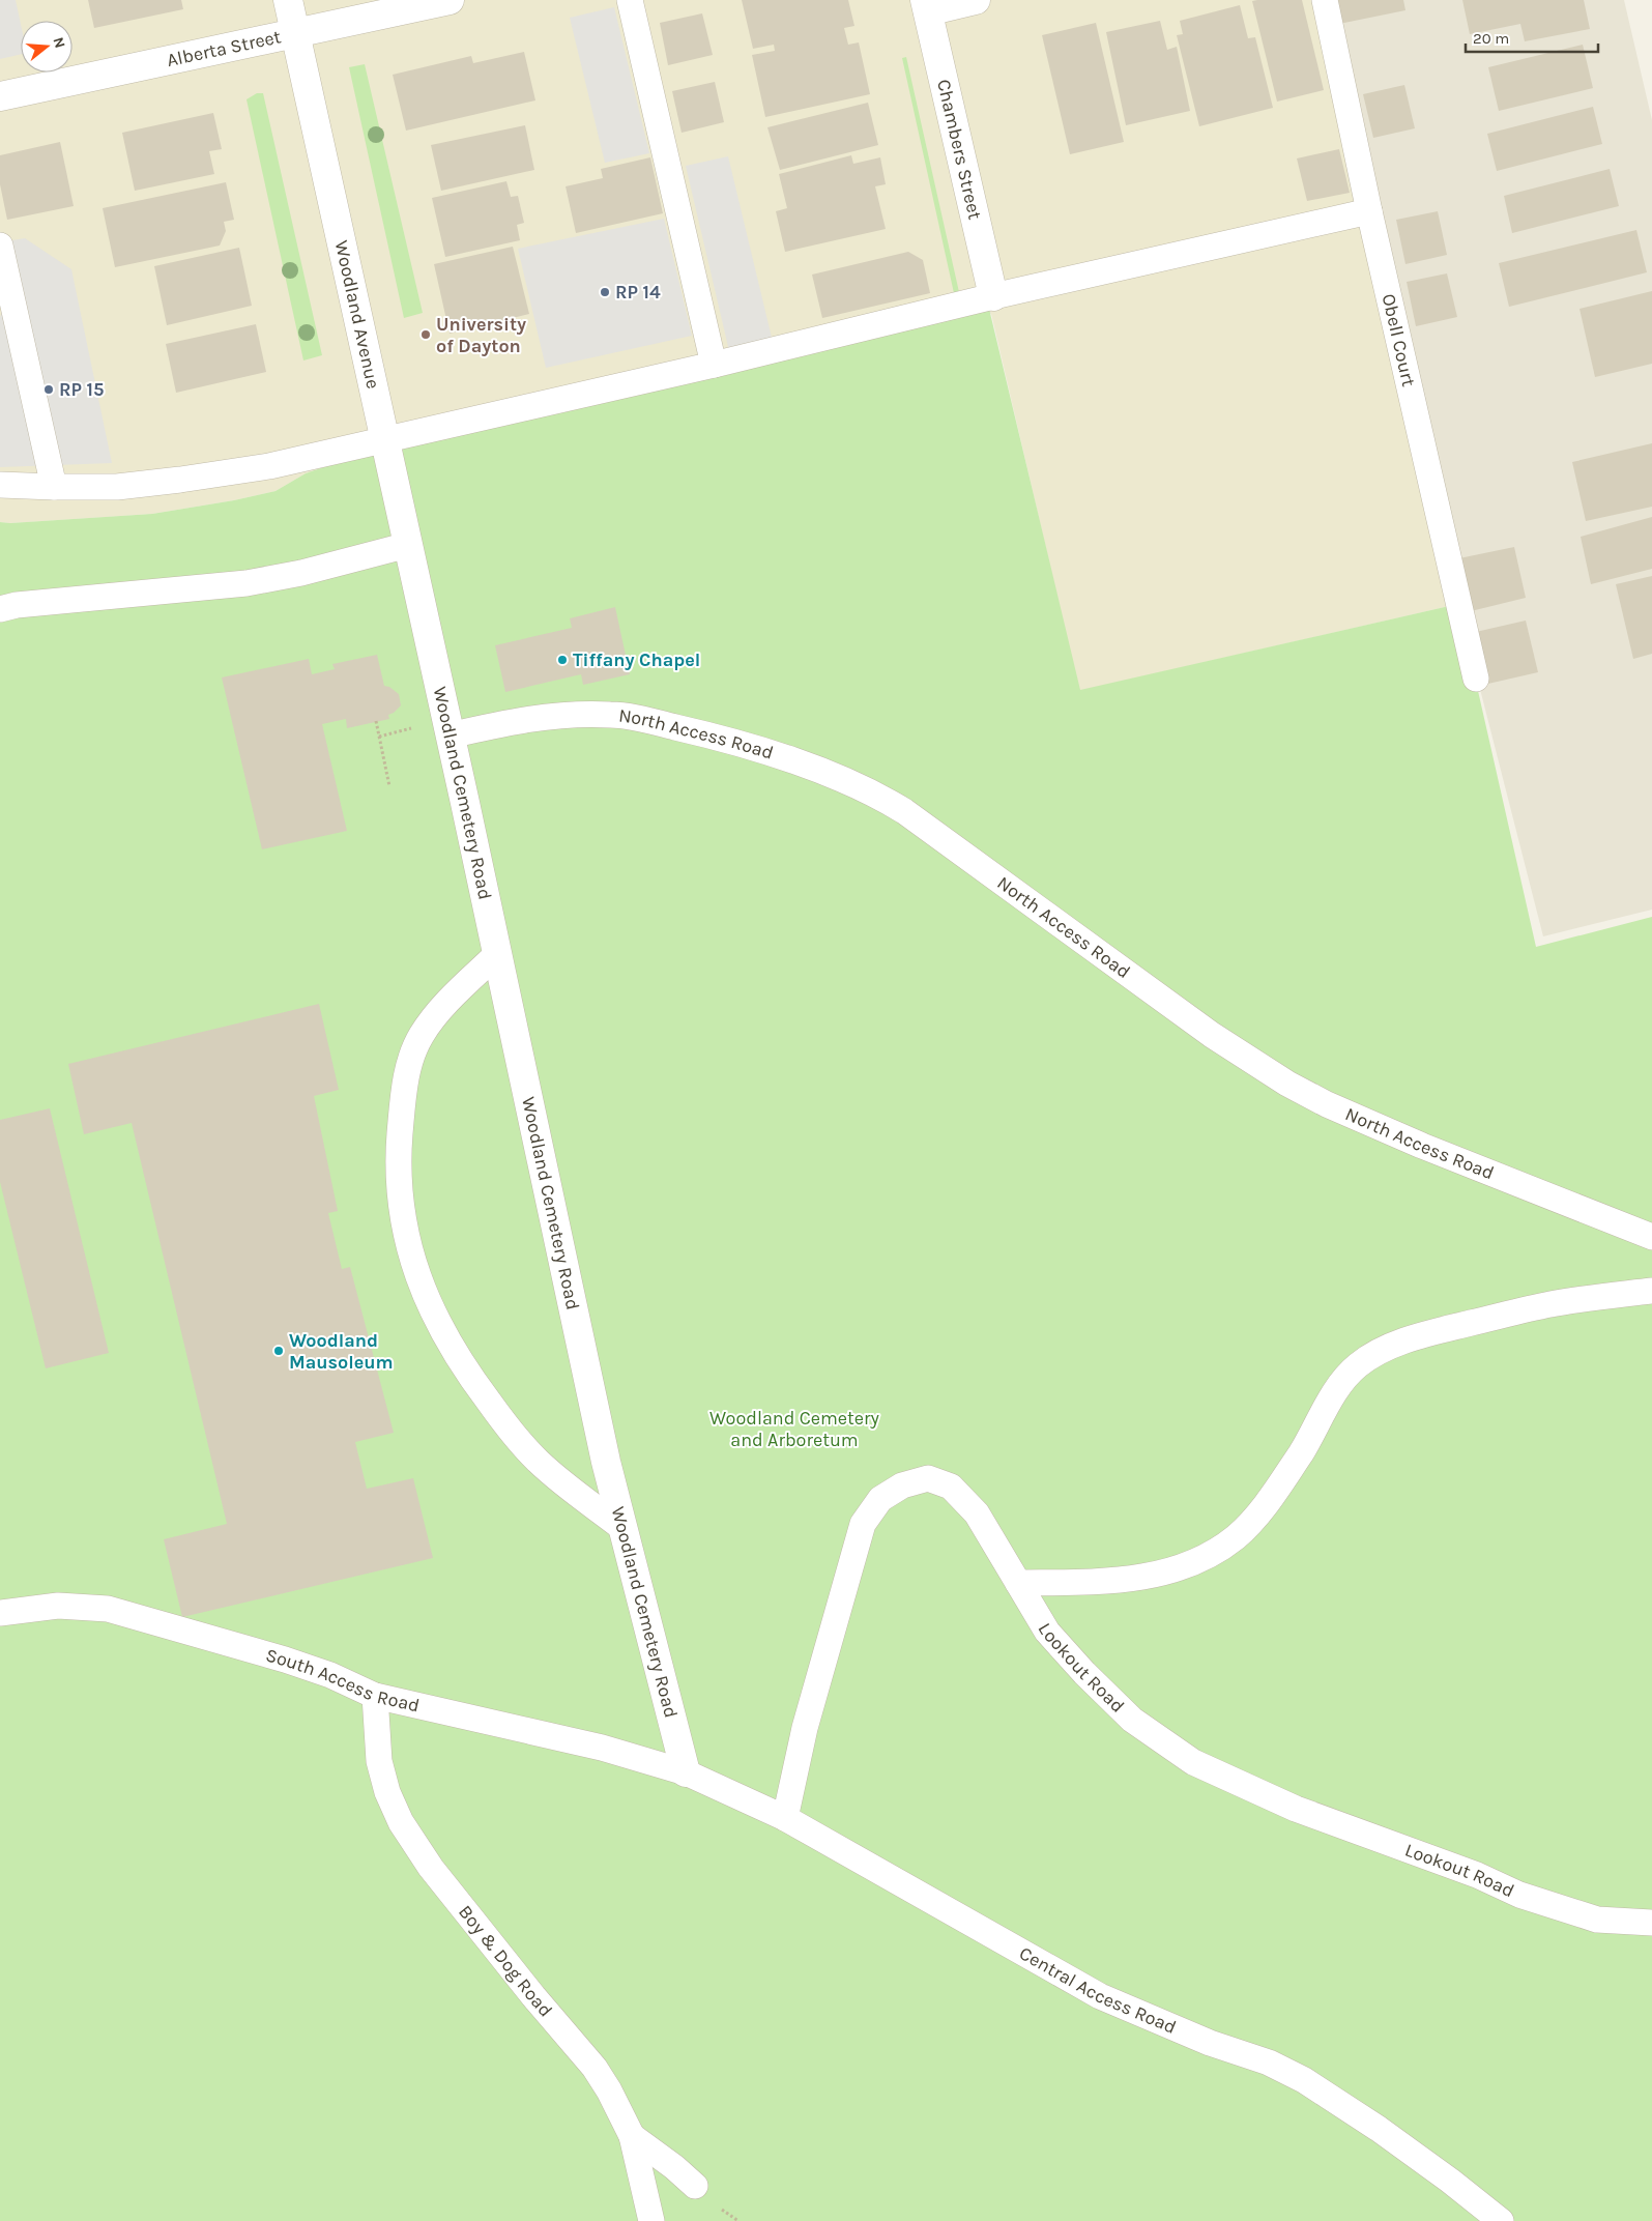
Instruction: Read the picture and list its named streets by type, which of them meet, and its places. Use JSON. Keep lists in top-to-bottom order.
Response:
{
  "streets": {
    "street": [
      "Alberta Street",
      "Chambers Street",
      "Woodland Avenue",
      "Woodland Cemetery Road"
    ],
    "lane": [
      "Obell Court",
      "North Access Road",
      "Lookout Road",
      "South Access Road",
      "Boy & Dog Road",
      "Central Access Road"
    ]
  },
  "crossings": [
    ["Alberta Street", "Woodland Avenue"],
    ["Woodland Avenue", "Woodland Cemetery Road"],
    ["North Access Road", "Woodland Cemetery Road"],
    ["Woodland Cemetery Road", "South Access Road"],
    ["Woodland Cemetery Road", "Central Access Road"],
    ["Lookout Road", "Central Access Road"],
    ["South Access Road", "Boy & Dog Road"],
    ["South Access Road", "Central Access Road"]
  ],
  "parks": ["Woodland Cemetery and Arboretum"],
  "places": [
    "RP 14",
    "University of Dayton",
    "RP 15",
    "Tiffany Chapel",
    "Woodland Mausoleum"
  ],
  "scale_bar": "20 m",
  "north": "right"
}
